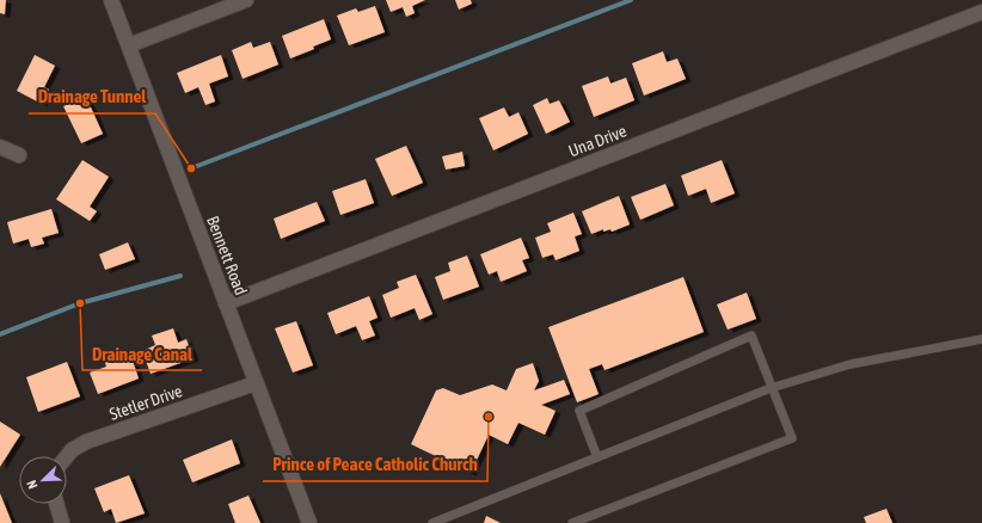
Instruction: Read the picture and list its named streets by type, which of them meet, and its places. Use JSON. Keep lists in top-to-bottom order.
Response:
{
  "streets": {
    "street": ["Una Drive", "Bennett Road", "Stetler Drive"]
  },
  "crossings": [
    ["Una Drive", "Bennett Road"],
    ["Bennett Road", "Stetler Drive"]
  ],
  "places": ["Drainage Tunnel", "Drainage Canal", "Prince of Peace Catholic Church"],
  "north": "bottom left"
}
